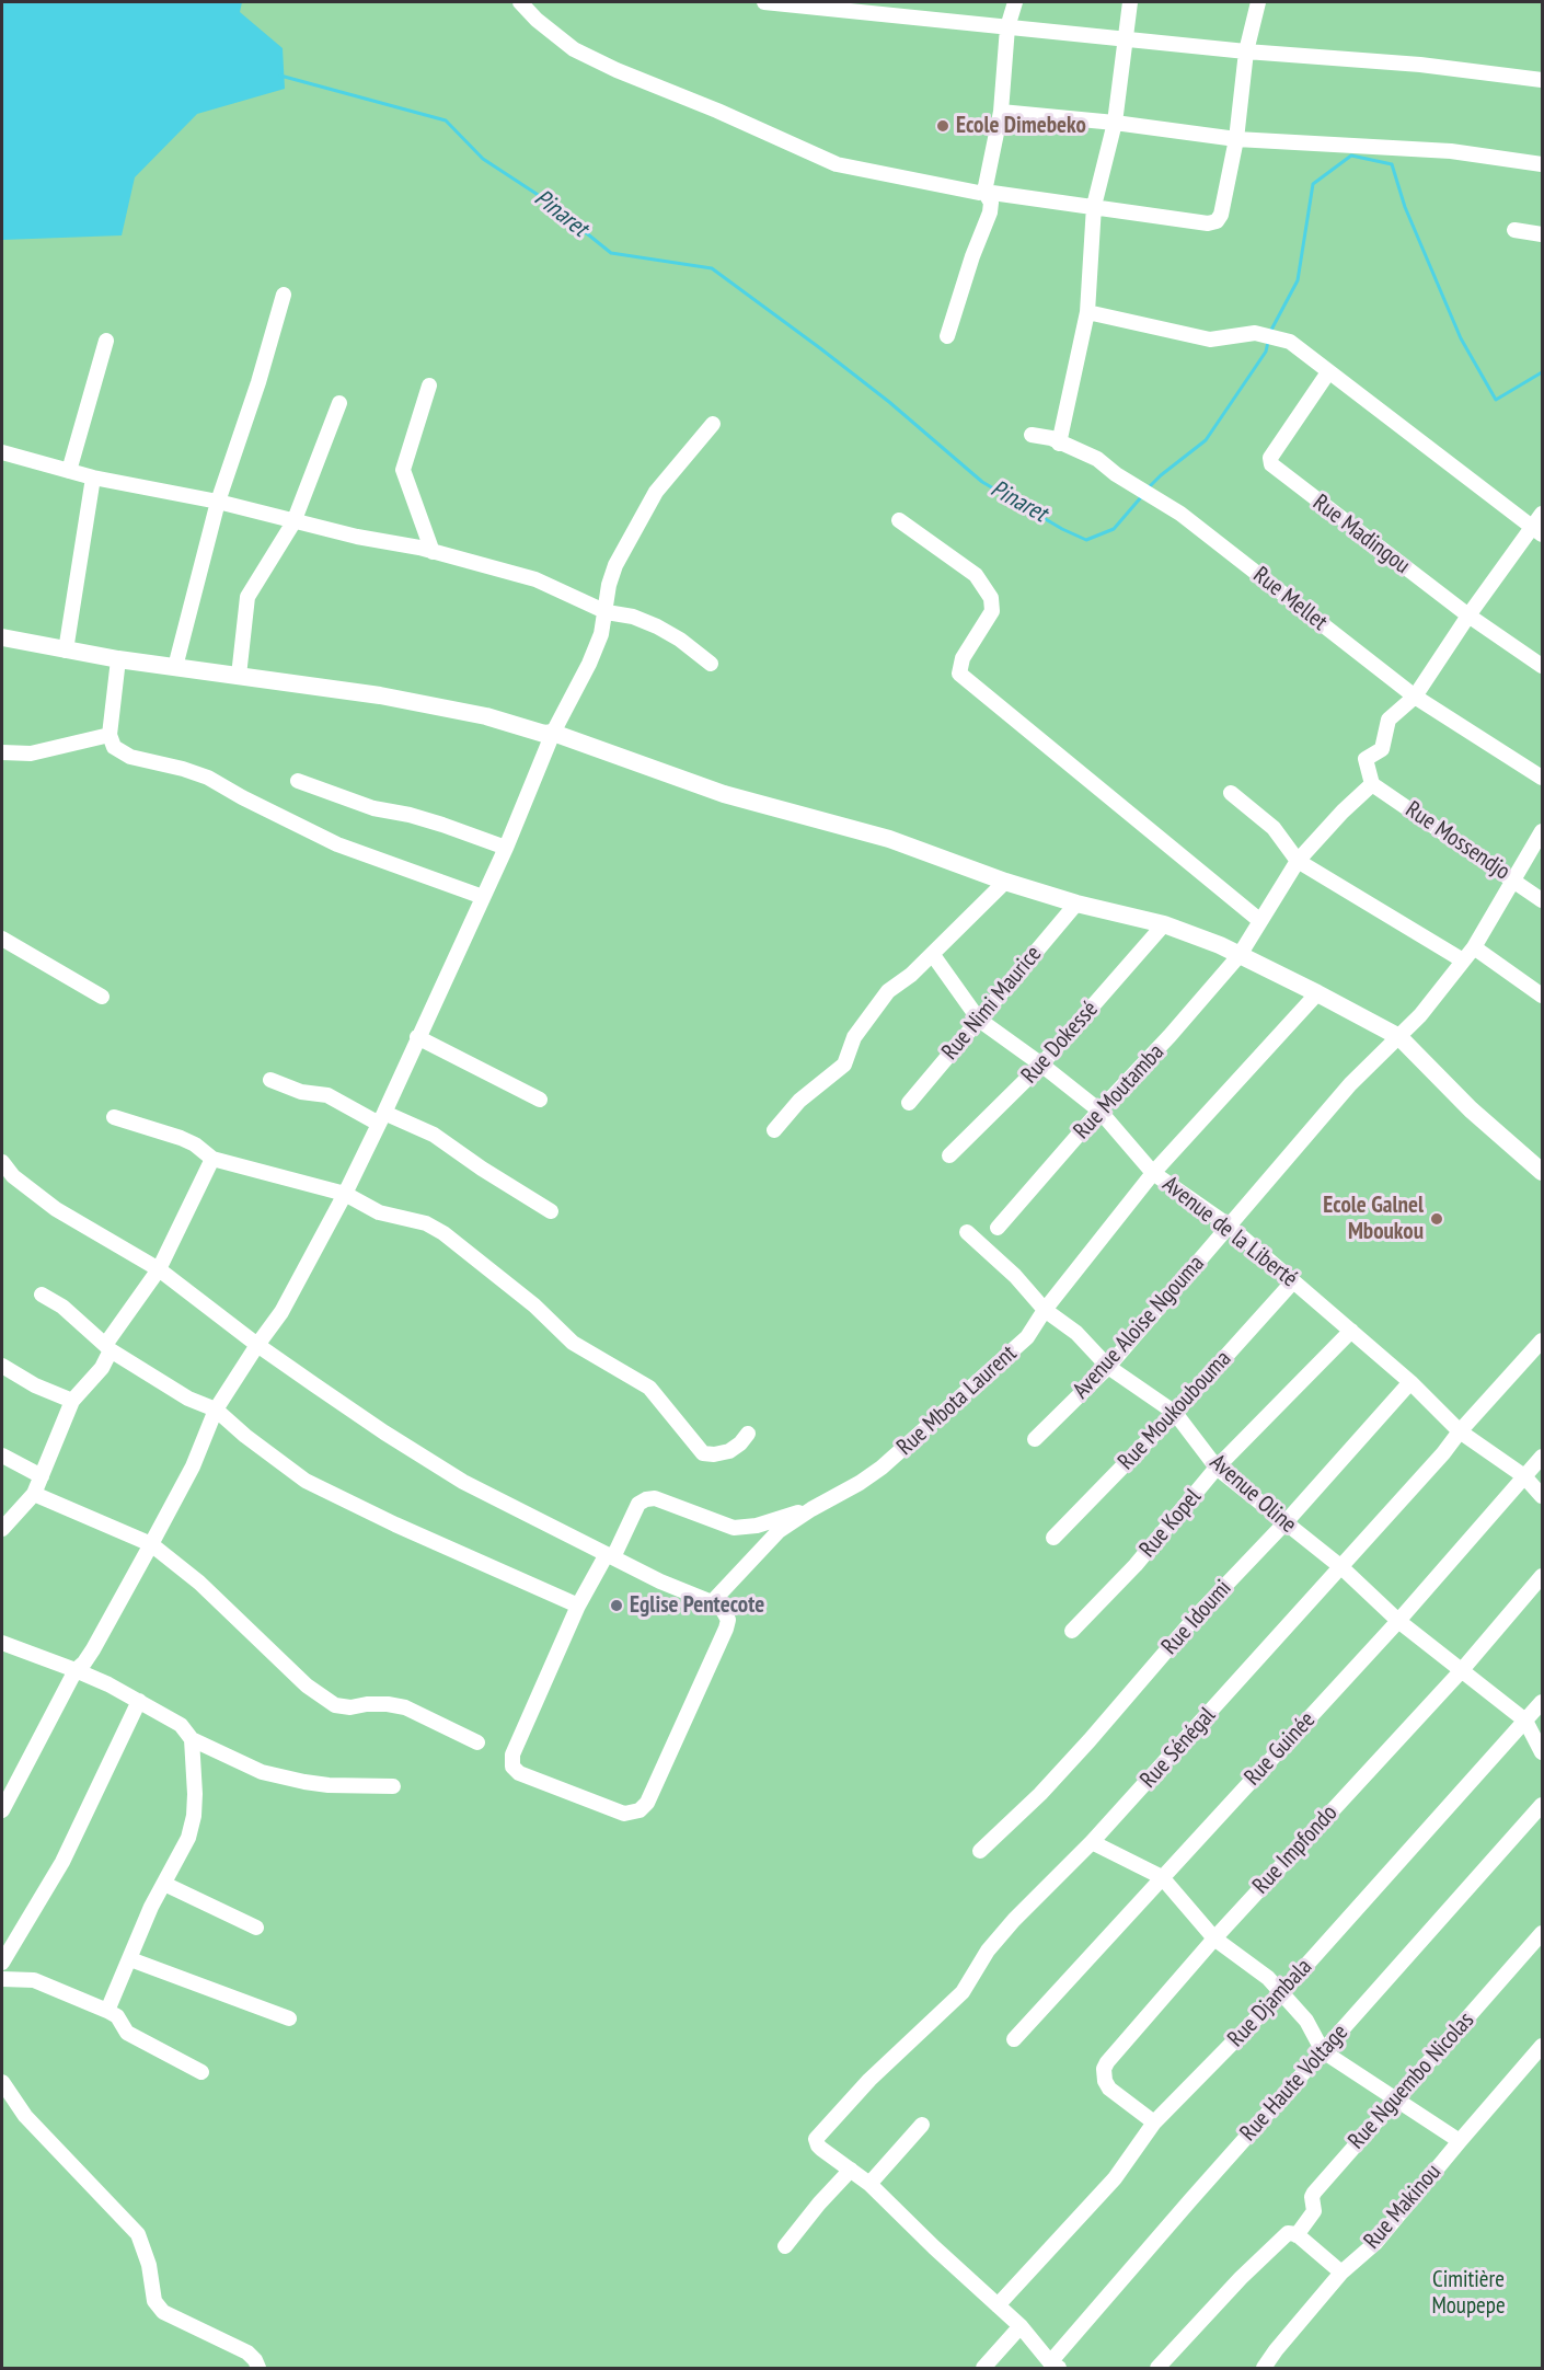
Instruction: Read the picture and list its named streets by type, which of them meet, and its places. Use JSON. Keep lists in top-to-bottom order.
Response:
{
  "streets": {
    "street": [
      "Rue Madingou",
      "Rue Mellet",
      "Rue Mossendjo",
      "Rue Nimi Maurice",
      "Rue Dokessé",
      "Rue Moutamba",
      "Avenue de la Liberté",
      "Avenue Aloise Ngouma",
      "Rue Mbota Laurent",
      "Rue Moukoubouma",
      "Avenue Oline",
      "Rue Kopel",
      "Rue Idoumi",
      "Rue Sénégal",
      "Rue Guinée",
      "Rue Impfondo",
      "Rue Djambala",
      "Rue Nguembo Nicolas",
      "Rue Haute Voltage",
      "Rue Makinou"
    ]
  },
  "crossings": [
    ["Rue Mossendjo", "Rue Moutamba"],
    ["Rue Mossendjo", "Avenue Aloise Ngouma"],
    ["Rue Nimi Maurice", "Avenue de la Liberté"],
    ["Rue Dokessé", "Avenue de la Liberté"],
    ["Rue Moutamba", "Avenue de la Liberté"],
    ["Avenue de la Liberté", "Avenue Aloise Ngouma"],
    ["Avenue de la Liberté", "Rue Mbota Laurent"],
    ["Avenue de la Liberté", "Rue Moukoubouma"],
    ["Avenue de la Liberté", "Rue Kopel"],
    ["Avenue de la Liberté", "Rue Idoumi"],
    ["Avenue de la Liberté", "Rue Sénégal"],
    ["Avenue de la Liberté", "Rue Guinée"],
    ["Avenue Aloise Ngouma", "Avenue Oline"],
    ["Rue Mbota Laurent", "Avenue Oline"],
    ["Rue Moukoubouma", "Avenue Oline"],
    ["Avenue Oline", "Rue Kopel"],
    ["Avenue Oline", "Rue Idoumi"],
    ["Avenue Oline", "Rue Sénégal"],
    ["Avenue Oline", "Rue Guinée"],
    ["Avenue Oline", "Rue Impfondo"],
    ["Avenue Oline", "Rue Djambala"],
    ["Rue Impfondo", "Rue Djambala"]
  ],
  "water": ["Pinaret"],
  "parks": ["Cimitière Moupepe"],
  "places": ["Ecole Dimebeko", "Ecole Galnel Mboukou", "Eglise Pentecote"]
}
